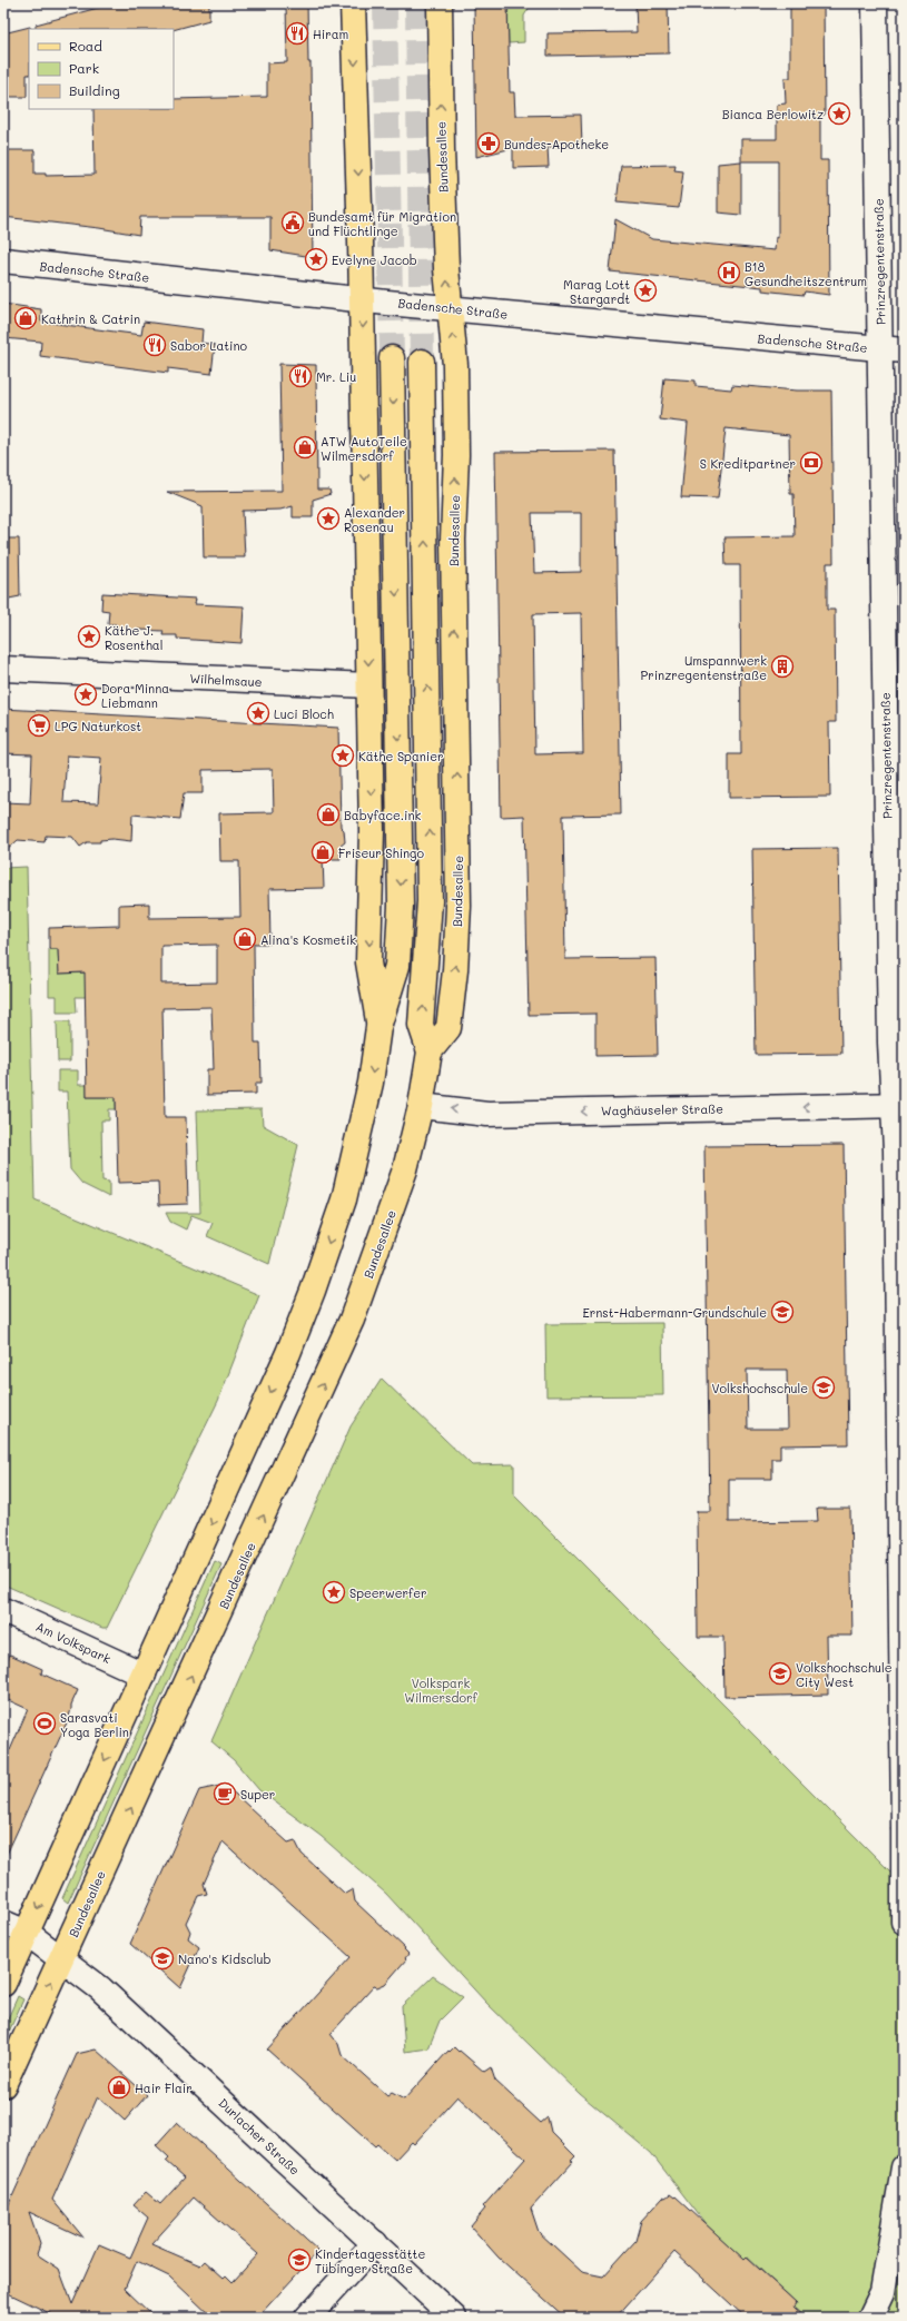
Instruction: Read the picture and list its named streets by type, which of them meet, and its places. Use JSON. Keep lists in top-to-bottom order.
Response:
{
  "streets": {
    "main road": ["Bundesallee"],
    "street": [
      "Prinzregentenstraße",
      "Badensche Straße",
      "Wilhelmsaue",
      "Waghäuseler Straße",
      "Am Volkspark",
      "Durlacher Straße"
    ]
  },
  "crossings": [
    ["Bundesallee", "Badensche Straße"],
    ["Bundesallee", "Waghäuseler Straße"],
    ["Bundesallee", "Durlacher Straße"],
    ["Prinzregentenstraße", "Badensche Straße"],
    ["Prinzregentenstraße", "Waghäuseler Straße"]
  ],
  "one_way": ["Waghäuseler Straße"],
  "parks": ["Volkspark Wilmersdorf"],
  "places": {
    "restaurant": ["Hiram", "Sabor Latino", "Mr. Liu"],
    "place": [
      "Bianca Berlowitz",
      "Evelyne Jacob",
      "Marag Lott Stargardt",
      "Alexander Rosenau",
      "Käthe J. Rosenthal",
      "Dora Minna Liebmann",
      "Luci Bloch",
      "Käthe Spanier",
      "Speerwerfer"
    ],
    "pharmacy": ["Bundes-Apotheke"],
    "public building": ["Bundesamt für Migration und Flüchtlinge"],
    "hospital": ["B18 Gesundheitszentrum"],
    "shop": [
      "Kathrin & Catrin",
      "ATW AutoTeile Wilmersdorf",
      "Babyface.ink",
      "Friseur Shingo",
      "Alina's Kosmetik",
      "Hair Flair"
    ],
    "bank": ["S Kreditpartner"],
    "building": ["Umspannwerk Prinzregentenstraße"],
    "supermarket": ["LPG Naturkost"],
    "school or university": [
      "Ernst-Habermann-Grundschule",
      "Volkshochschule",
      "Volkshochschule City West",
      "Nano's Kidsclub",
      "Kindertagesstätte Tübinger Straße"
    ],
    "sports": ["Sarasvati Yoga Berlin"],
    "cafe": ["Super"]
  },
  "legend": ["Road", "Park", "Building"]
}
